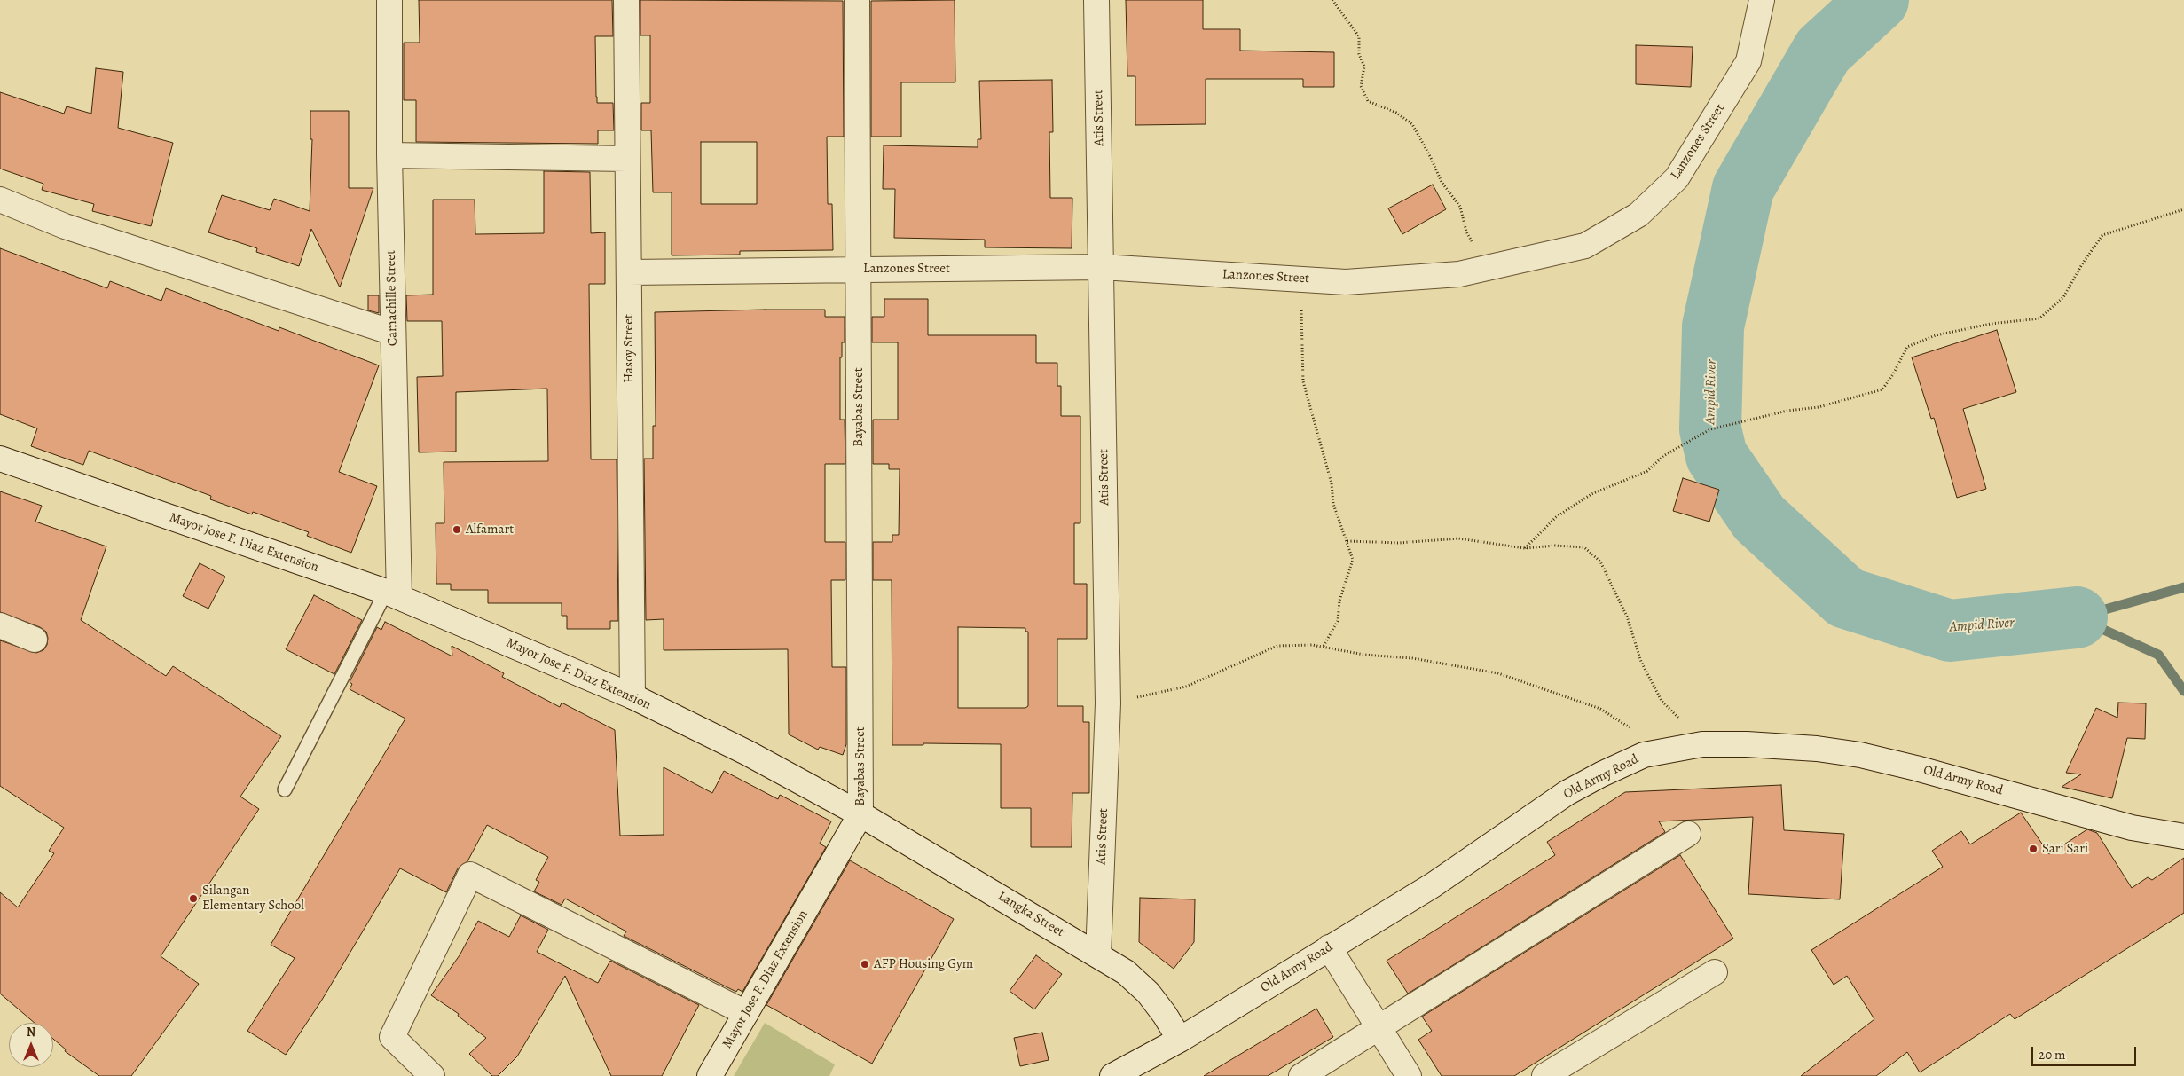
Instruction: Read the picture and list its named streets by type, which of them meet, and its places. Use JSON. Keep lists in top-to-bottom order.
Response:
{
  "streets": {
    "street": [
      "Atis Street",
      "Lanzones Street",
      "Camachille Street",
      "Hasoy Street",
      "Bayabas Street",
      "Mayor Jose F. Diaz Extension",
      "Old Army Road",
      "Langka Street"
    ]
  },
  "crossings": [
    ["Atis Street", "Lanzones Street"],
    ["Atis Street", "Langka Street"],
    ["Lanzones Street", "Hasoy Street"],
    ["Lanzones Street", "Bayabas Street"],
    ["Camachille Street", "Mayor Jose F. Diaz Extension"],
    ["Hasoy Street", "Mayor Jose F. Diaz Extension"],
    ["Bayabas Street", "Mayor Jose F. Diaz Extension"],
    ["Bayabas Street", "Langka Street"],
    ["Mayor Jose F. Diaz Extension", "Langka Street"],
    ["Old Army Road", "Langka Street"]
  ],
  "water": ["Ampid River"],
  "places": [
    "Alfamart",
    "Sari Sari",
    "Silangan Elementary School",
    "AFP Housing Gym"
  ],
  "scale_bar": "20 m",
  "north": "top"
}
